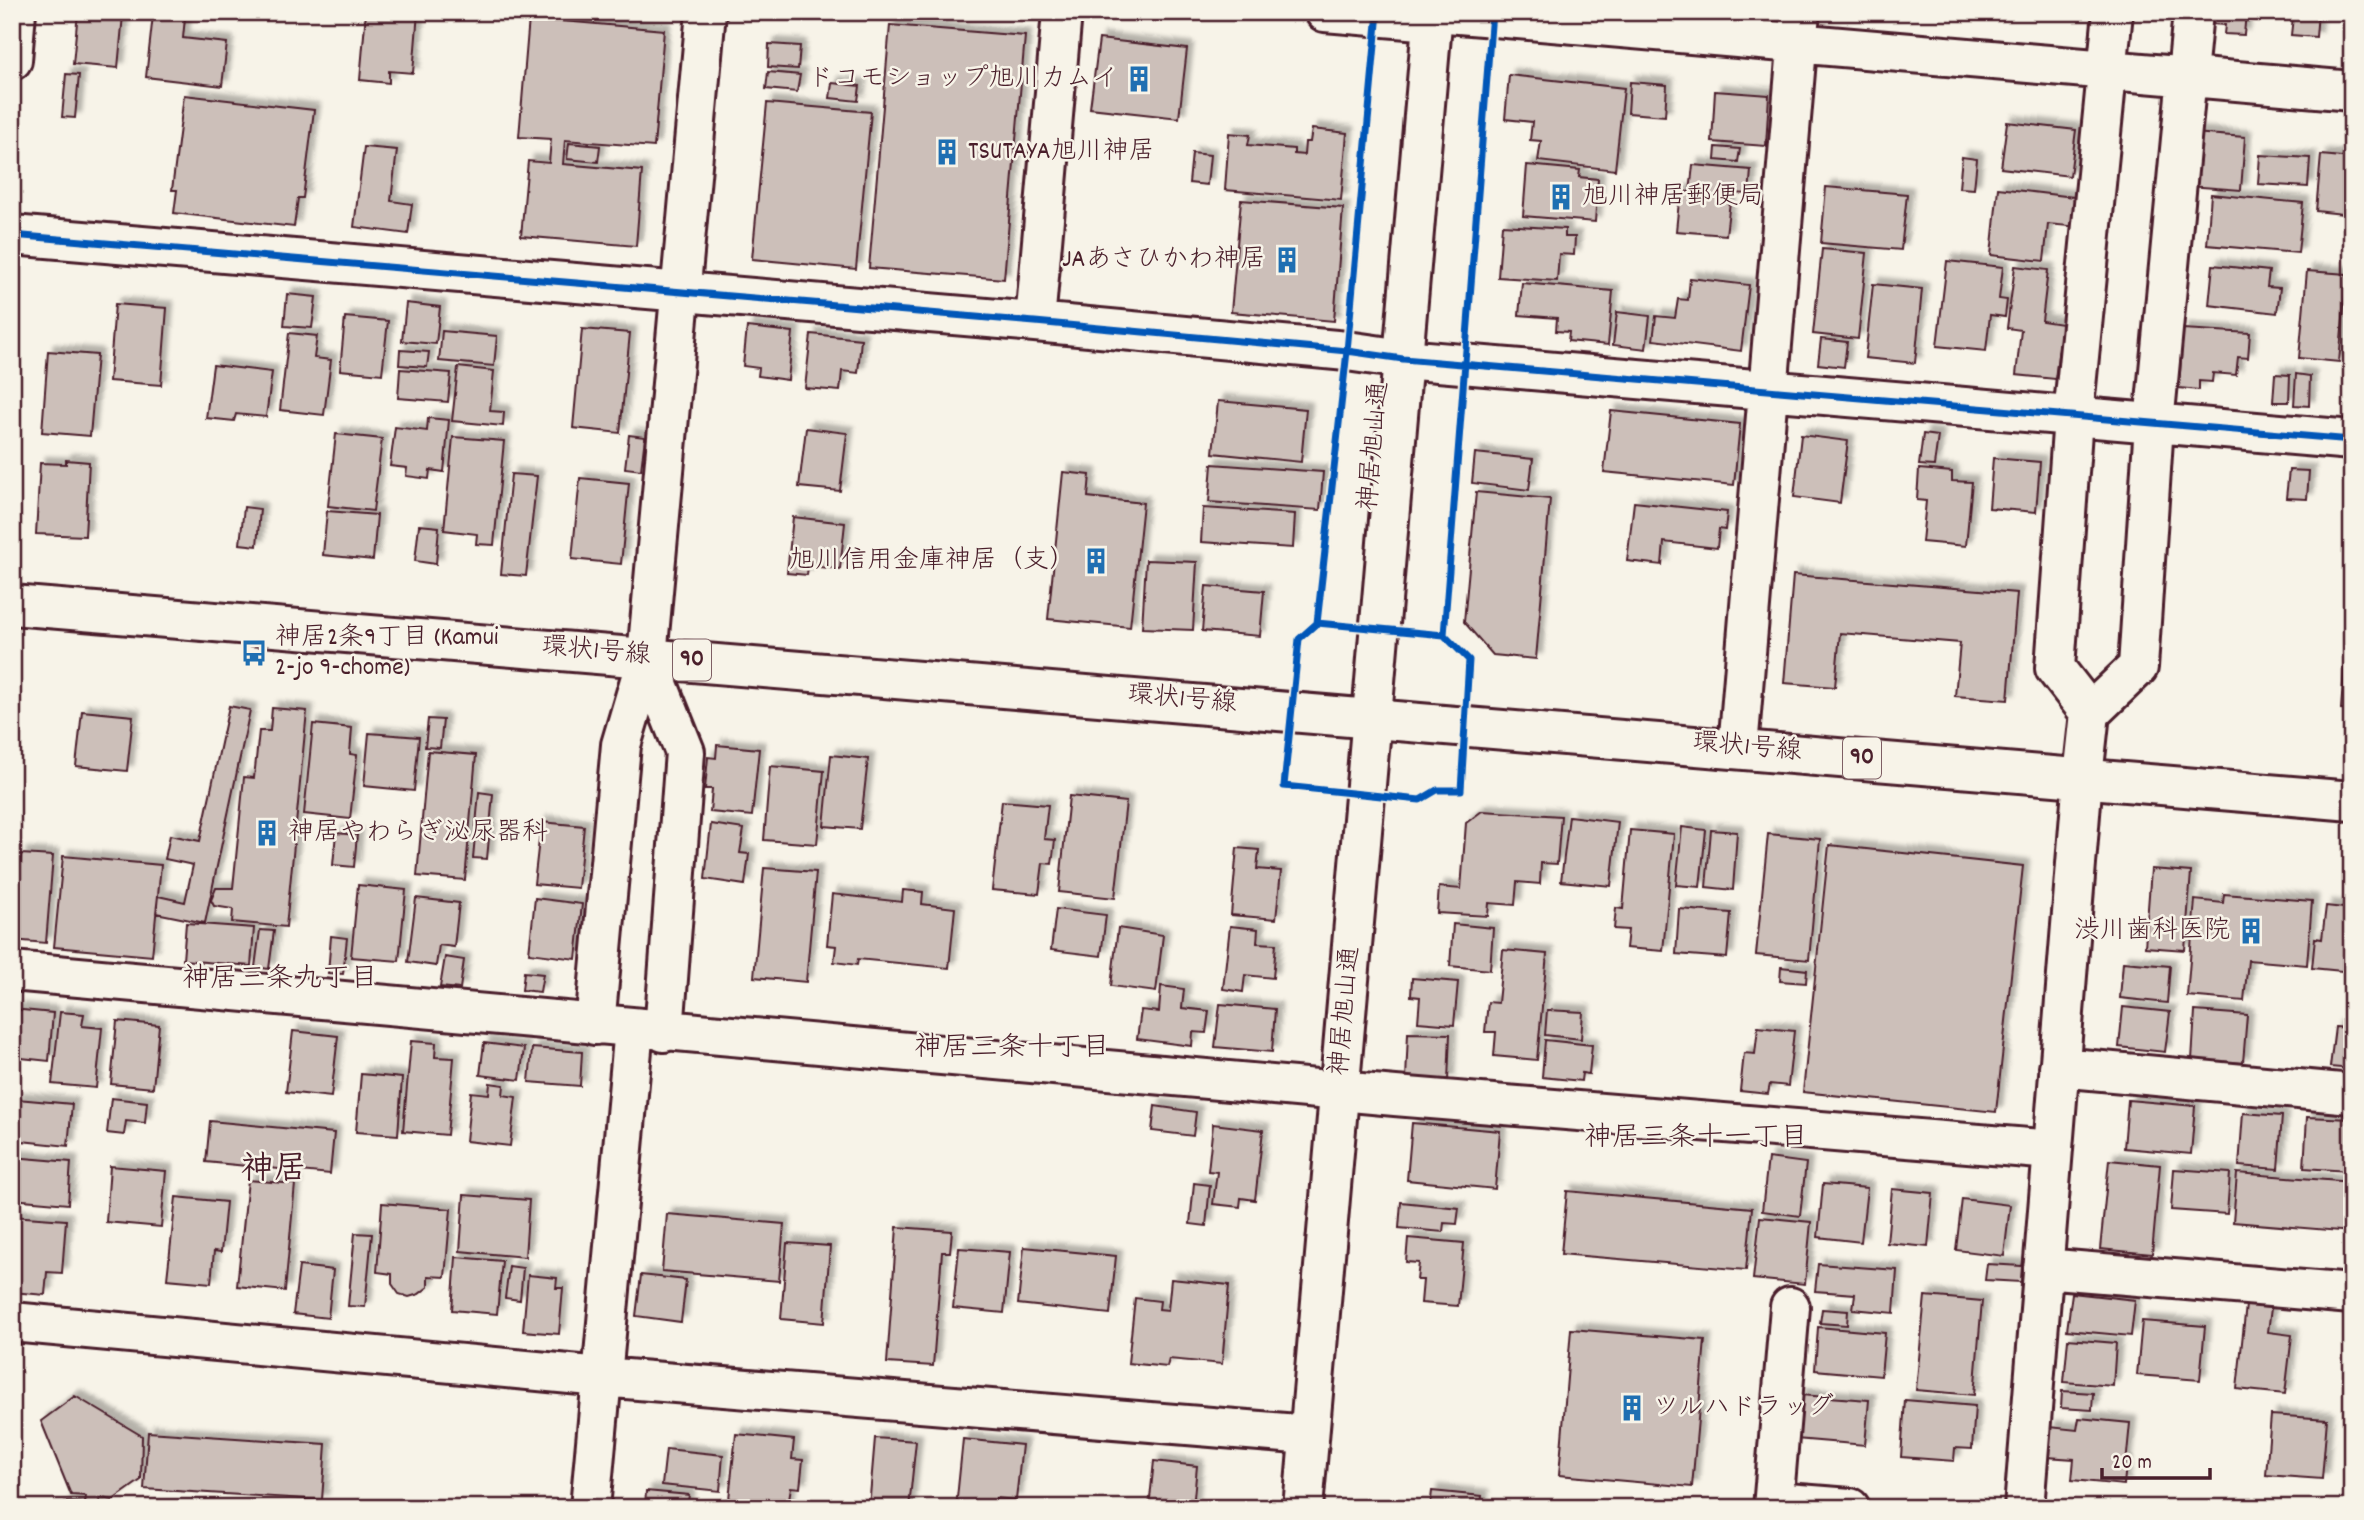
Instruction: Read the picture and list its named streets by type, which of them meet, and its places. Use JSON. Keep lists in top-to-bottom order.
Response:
{
  "streets": {
    "street": ["神居旭山通", "環状1号線", "90"]
  },
  "crossings": [
    ["神居旭山通", "環状1号線"]
  ],
  "districts": [
    "神居三条九丁目",
    "神居三条十丁目",
    "神居三条十一丁目",
    "神居"
  ],
  "places": {
    "building": [
      "ドコモショップ旭川カムイ",
      "TSUTAYA旭川神居",
      "旭川神居郵便局",
      "JAあさひかわ神居",
      "旭川信用金庫神居（支）",
      "神居やわらぎ泌尿器科",
      "渋川歯科医院",
      "ツルハドラッグ"
    ],
    "bus stop": ["神居2条9丁目 (Kamui 2-jo 9-chome)"]
  },
  "scale_bar": "20 m"
}
